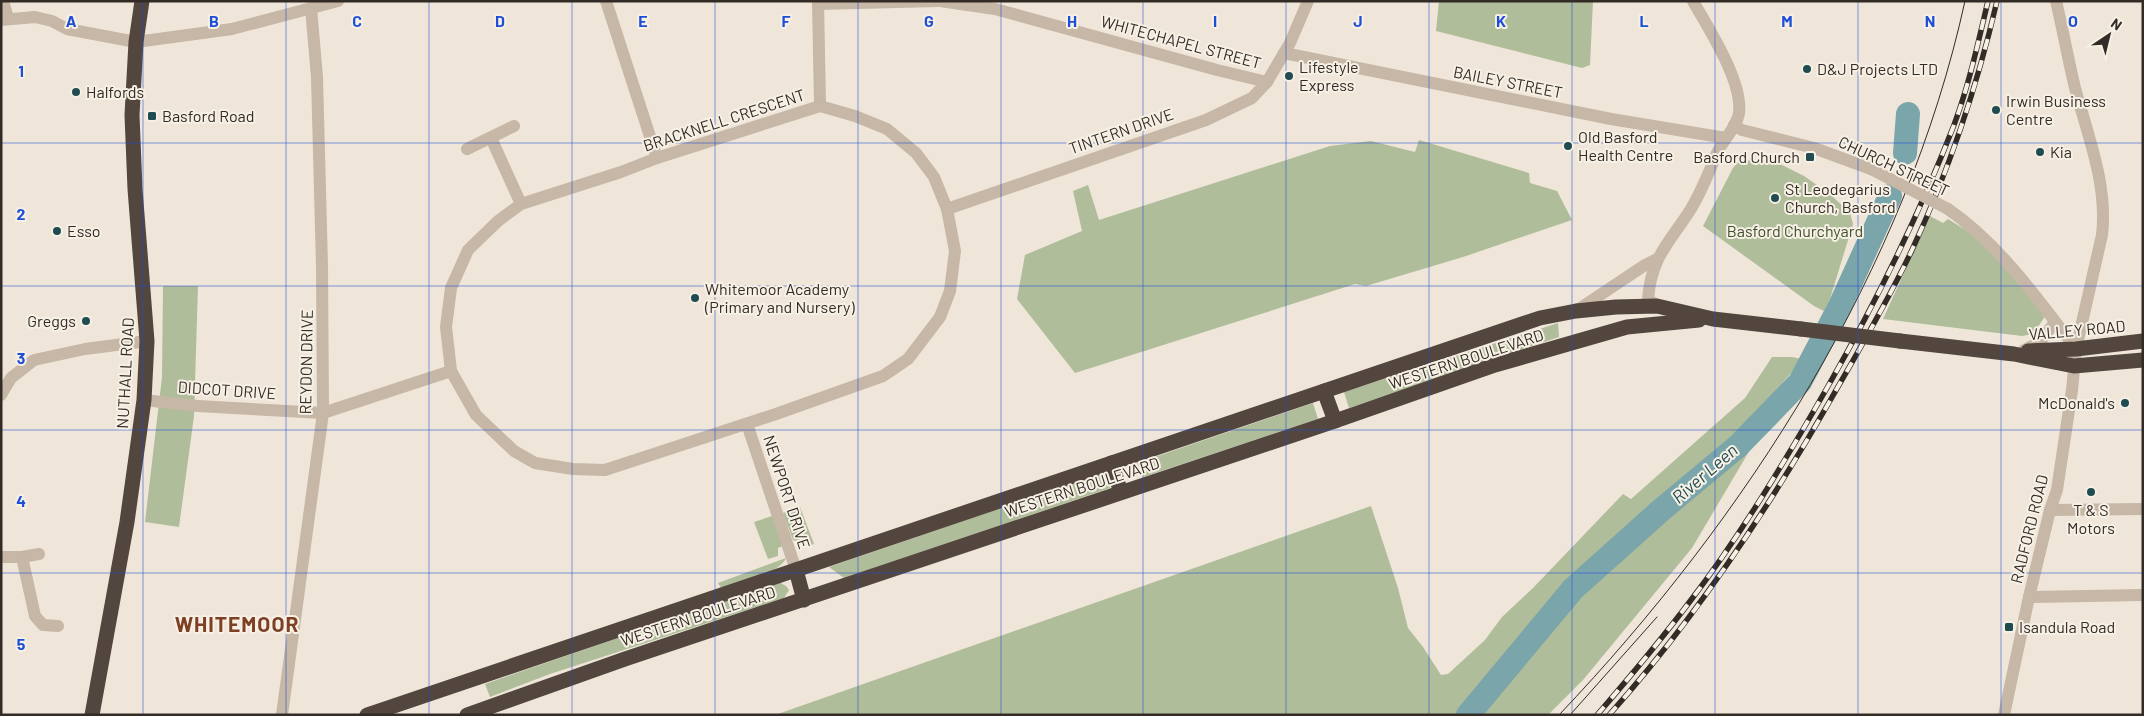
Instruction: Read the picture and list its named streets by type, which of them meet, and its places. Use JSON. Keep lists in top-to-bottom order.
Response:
{
  "streets": {
    "highway": ["VALLEY ROAD", "WESTERN BOULEVARD", "NUTHALL ROAD"],
    "street": [
      "WHITECHAPEL STREET",
      "BAILEY STREET",
      "BRACKNELL CRESCENT",
      "TINTERN DRIVE",
      "CHURCH STREET",
      "REYDON DRIVE",
      "DIDCOT DRIVE",
      "NEWPORT DRIVE",
      "RADFORD ROAD"
    ]
  },
  "crossings": [
    ["WHITECHAPEL STREET", "TINTERN DRIVE"],
    ["BAILEY STREET", "TINTERN DRIVE"],
    ["BAILEY STREET", "WESTERN BOULEVARD"],
    ["BRACKNELL CRESCENT", "TINTERN DRIVE"],
    ["BRACKNELL CRESCENT", "DIDCOT DRIVE"],
    ["BRACKNELL CRESCENT", "NEWPORT DRIVE"],
    ["CHURCH STREET", "VALLEY ROAD"],
    ["CHURCH STREET", "RADFORD ROAD"],
    ["VALLEY ROAD", "WESTERN BOULEVARD"],
    ["VALLEY ROAD", "RADFORD ROAD"],
    ["WESTERN BOULEVARD", "NEWPORT DRIVE"],
    ["REYDON DRIVE", "DIDCOT DRIVE"],
    ["NUTHALL ROAD", "DIDCOT DRIVE"]
  ],
  "districts": ["WHITEMOOR"],
  "water": ["River Leen"],
  "parks": ["Basford Churchyard"],
  "places": {
    "other": [
      "D&J Projects LTD",
      "Lifestyle Express",
      "Halfords",
      "Irwin Business Centre",
      "Old Basford Health Centre",
      "Kia",
      "St Leodegarius Church, Basford",
      "Esso",
      "Whitemoor Academy (Primary and Nursery)",
      "Greggs",
      "McDonald's",
      "T & S Motors"
    ],
    "transit": ["Basford Road", "Basford Church", "Isandula Road"]
  },
  "north": "top right",
  "grid": {
    "columns": [
      "A",
      "B",
      "C",
      "D",
      "E",
      "F",
      "G",
      "H",
      "I",
      "J",
      "K",
      "L",
      "M",
      "N",
      "O"
    ],
    "rows": [
      "1",
      "2",
      "3",
      "4",
      "5"
    ]
  }
}
